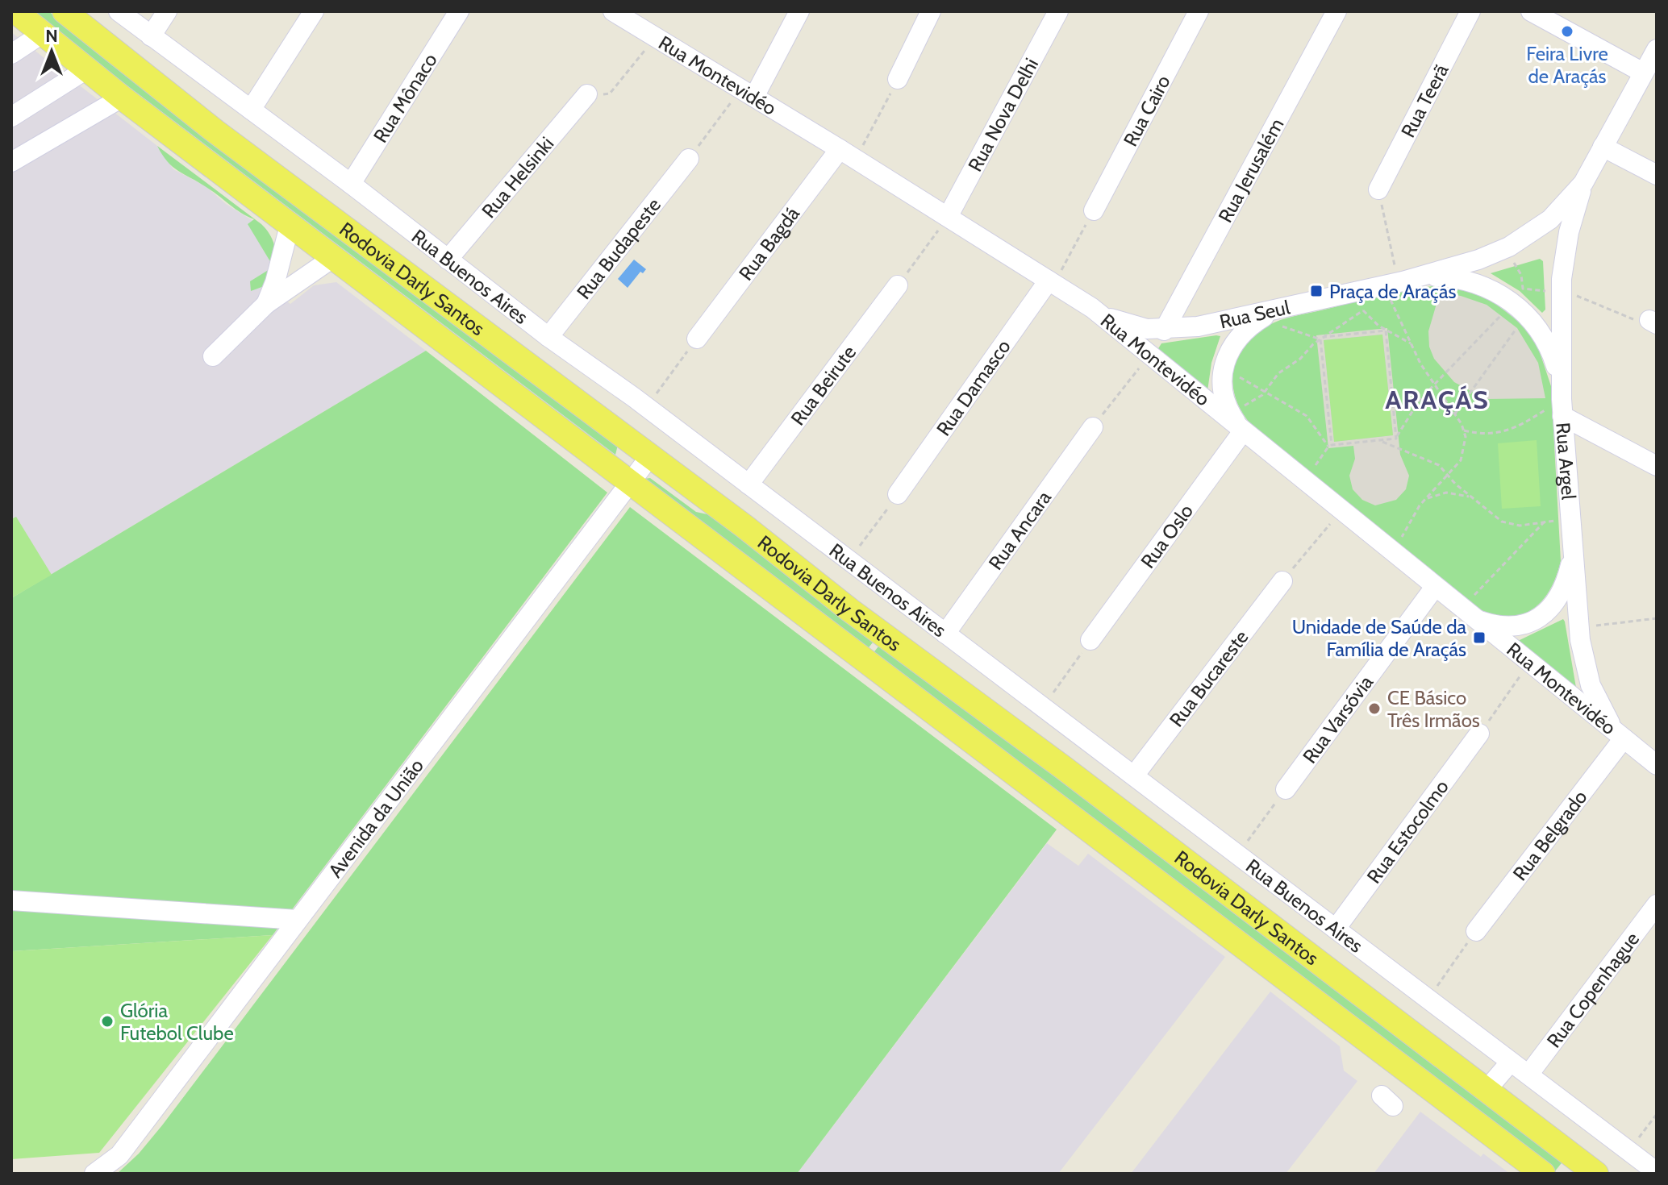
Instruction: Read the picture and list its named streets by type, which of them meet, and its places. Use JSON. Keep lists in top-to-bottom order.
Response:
{
  "streets": {
    "main road": ["Rodovia Darly Santos"],
    "street": [
      "Rua Montevidéo",
      "Rua Mônaco",
      "Rua Teerã",
      "Rua Cairo",
      "Rua Nova Delhi",
      "Rua Jerusalém",
      "Rua Helsinki",
      "Rua Bagdá",
      "Rua Budapeste",
      "Rua Buenos Aires",
      "Rua Seul",
      "Rua Beirute",
      "Rua Damasco",
      "Rua Argel",
      "Rua Ancara",
      "Rua Oslo",
      "Rua Bucareste",
      "Rua Varsóvia",
      "Avenida da União",
      "Rua Estocolmo",
      "Rua Belgrado",
      "Rua Copenhague"
    ]
  },
  "crossings": [
    ["Rua Montevidéo", "Rua Nova Delhi"],
    ["Rua Montevidéo", "Rua Bagdá"],
    ["Rua Montevidéo", "Rua Seul"],
    ["Rua Montevidéo", "Rua Damasco"],
    ["Rua Montevidéo", "Rua Argel"],
    ["Rua Montevidéo", "Rua Oslo"],
    ["Rua Montevidéo", "Rua Varsóvia"],
    ["Rua Montevidéo", "Rua Belgrado"],
    ["Rua Mônaco", "Rua Buenos Aires"],
    ["Rua Jerusalém", "Rua Seul"],
    ["Rua Helsinki", "Rua Buenos Aires"],
    ["Rua Budapeste", "Rua Buenos Aires"],
    ["Rua Buenos Aires", "Rua Beirute"],
    ["Rua Buenos Aires", "Rua Ancara"],
    ["Rua Buenos Aires", "Rua Bucareste"],
    ["Rua Buenos Aires", "Rua Estocolmo"],
    ["Rua Buenos Aires", "Rua Copenhague"],
    ["Rodovia Darly Santos", "Avenida da União"],
    ["Rua Seul", "Rua Argel"],
    ["Rua Argel", "Rua Belgrado"]
  ],
  "districts": ["ARAÇÁS"],
  "places": {
    "other": ["Feira Livre de Araçás", "CE Básico Três Irmãos", "Glória Futebol Clube"],
    "transit": ["Praça de Araçás", "Unidade de Saúde da Família de Araçás"]
  },
  "north": "top"
}
